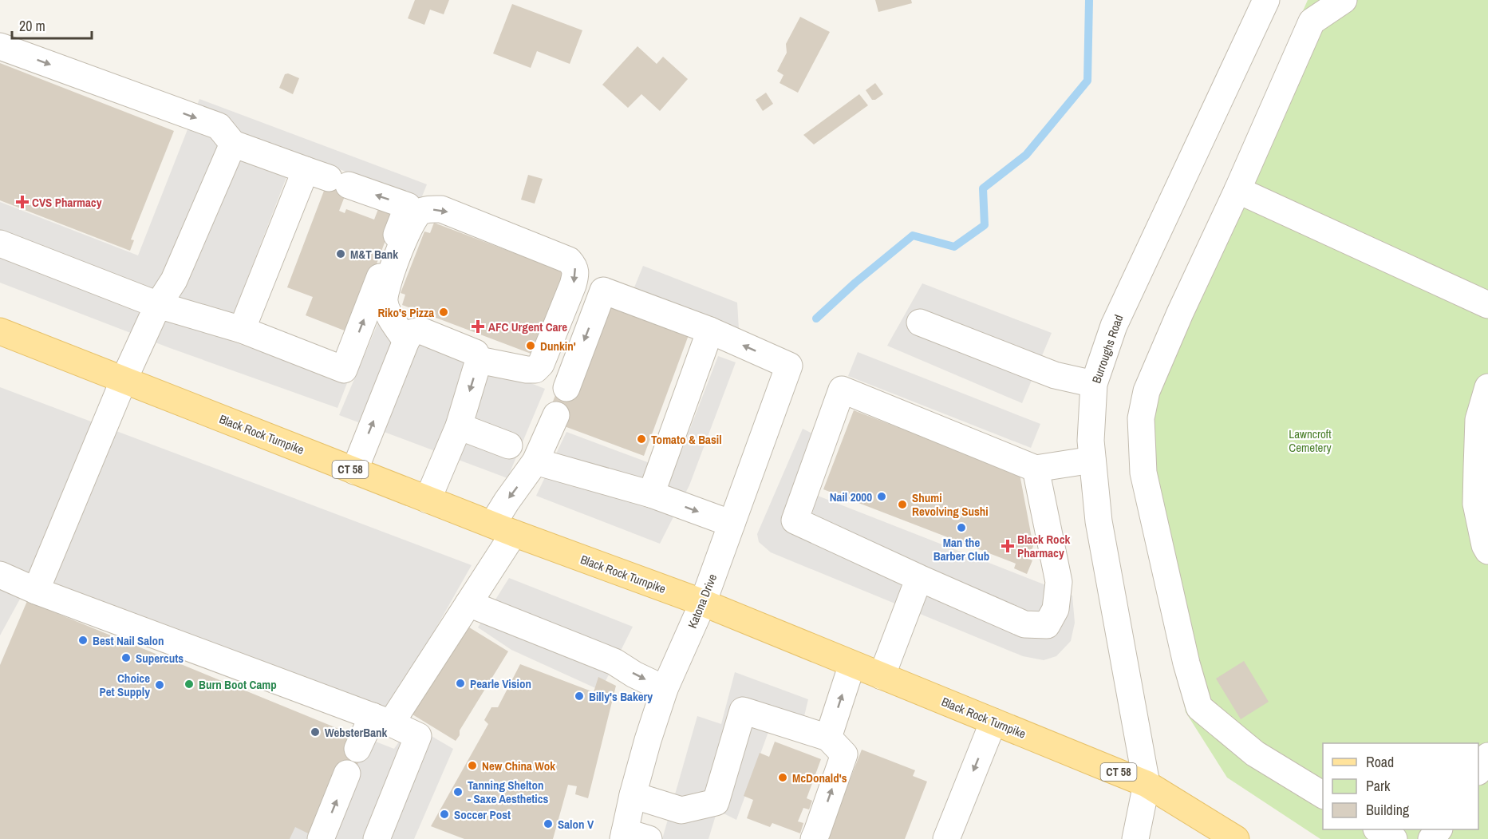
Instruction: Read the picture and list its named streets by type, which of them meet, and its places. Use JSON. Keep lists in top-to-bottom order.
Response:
{
  "streets": {
    "main road": ["Black Rock Turnpike", "CT 58"],
    "street": ["Burroughs Road", "Katona Drive"]
  },
  "crossings": [
    ["Burroughs Road", "Black Rock Turnpike"],
    ["Black Rock Turnpike", "Katona Drive"]
  ],
  "parks": ["Lawncroft Cemetery"],
  "places": {
    "health": ["CVS Pharmacy", "AFC Urgent Care", "Black Rock Pharmacy"],
    "other": [
      "M&T Bank",
      "Riko's Pizza",
      "Dunkin'",
      "Tomato & Basil",
      "Nail 2000",
      "Shumi Revolving Sushi",
      "Man the Barber Club",
      "Best Nail Salon",
      "Supercuts",
      "Pearle Vision",
      "Burn Boot Camp",
      "Choice Pet Supply",
      "Billy's Bakery",
      "WebsterBank",
      "New China Wok",
      "McDonald's",
      "Tanning Shelton - Saxe Aesthetics",
      "Soccer Post",
      "Salon V"
    ]
  },
  "legend": ["Road", "Park", "Building"],
  "scale_bar": "20 m"
}
